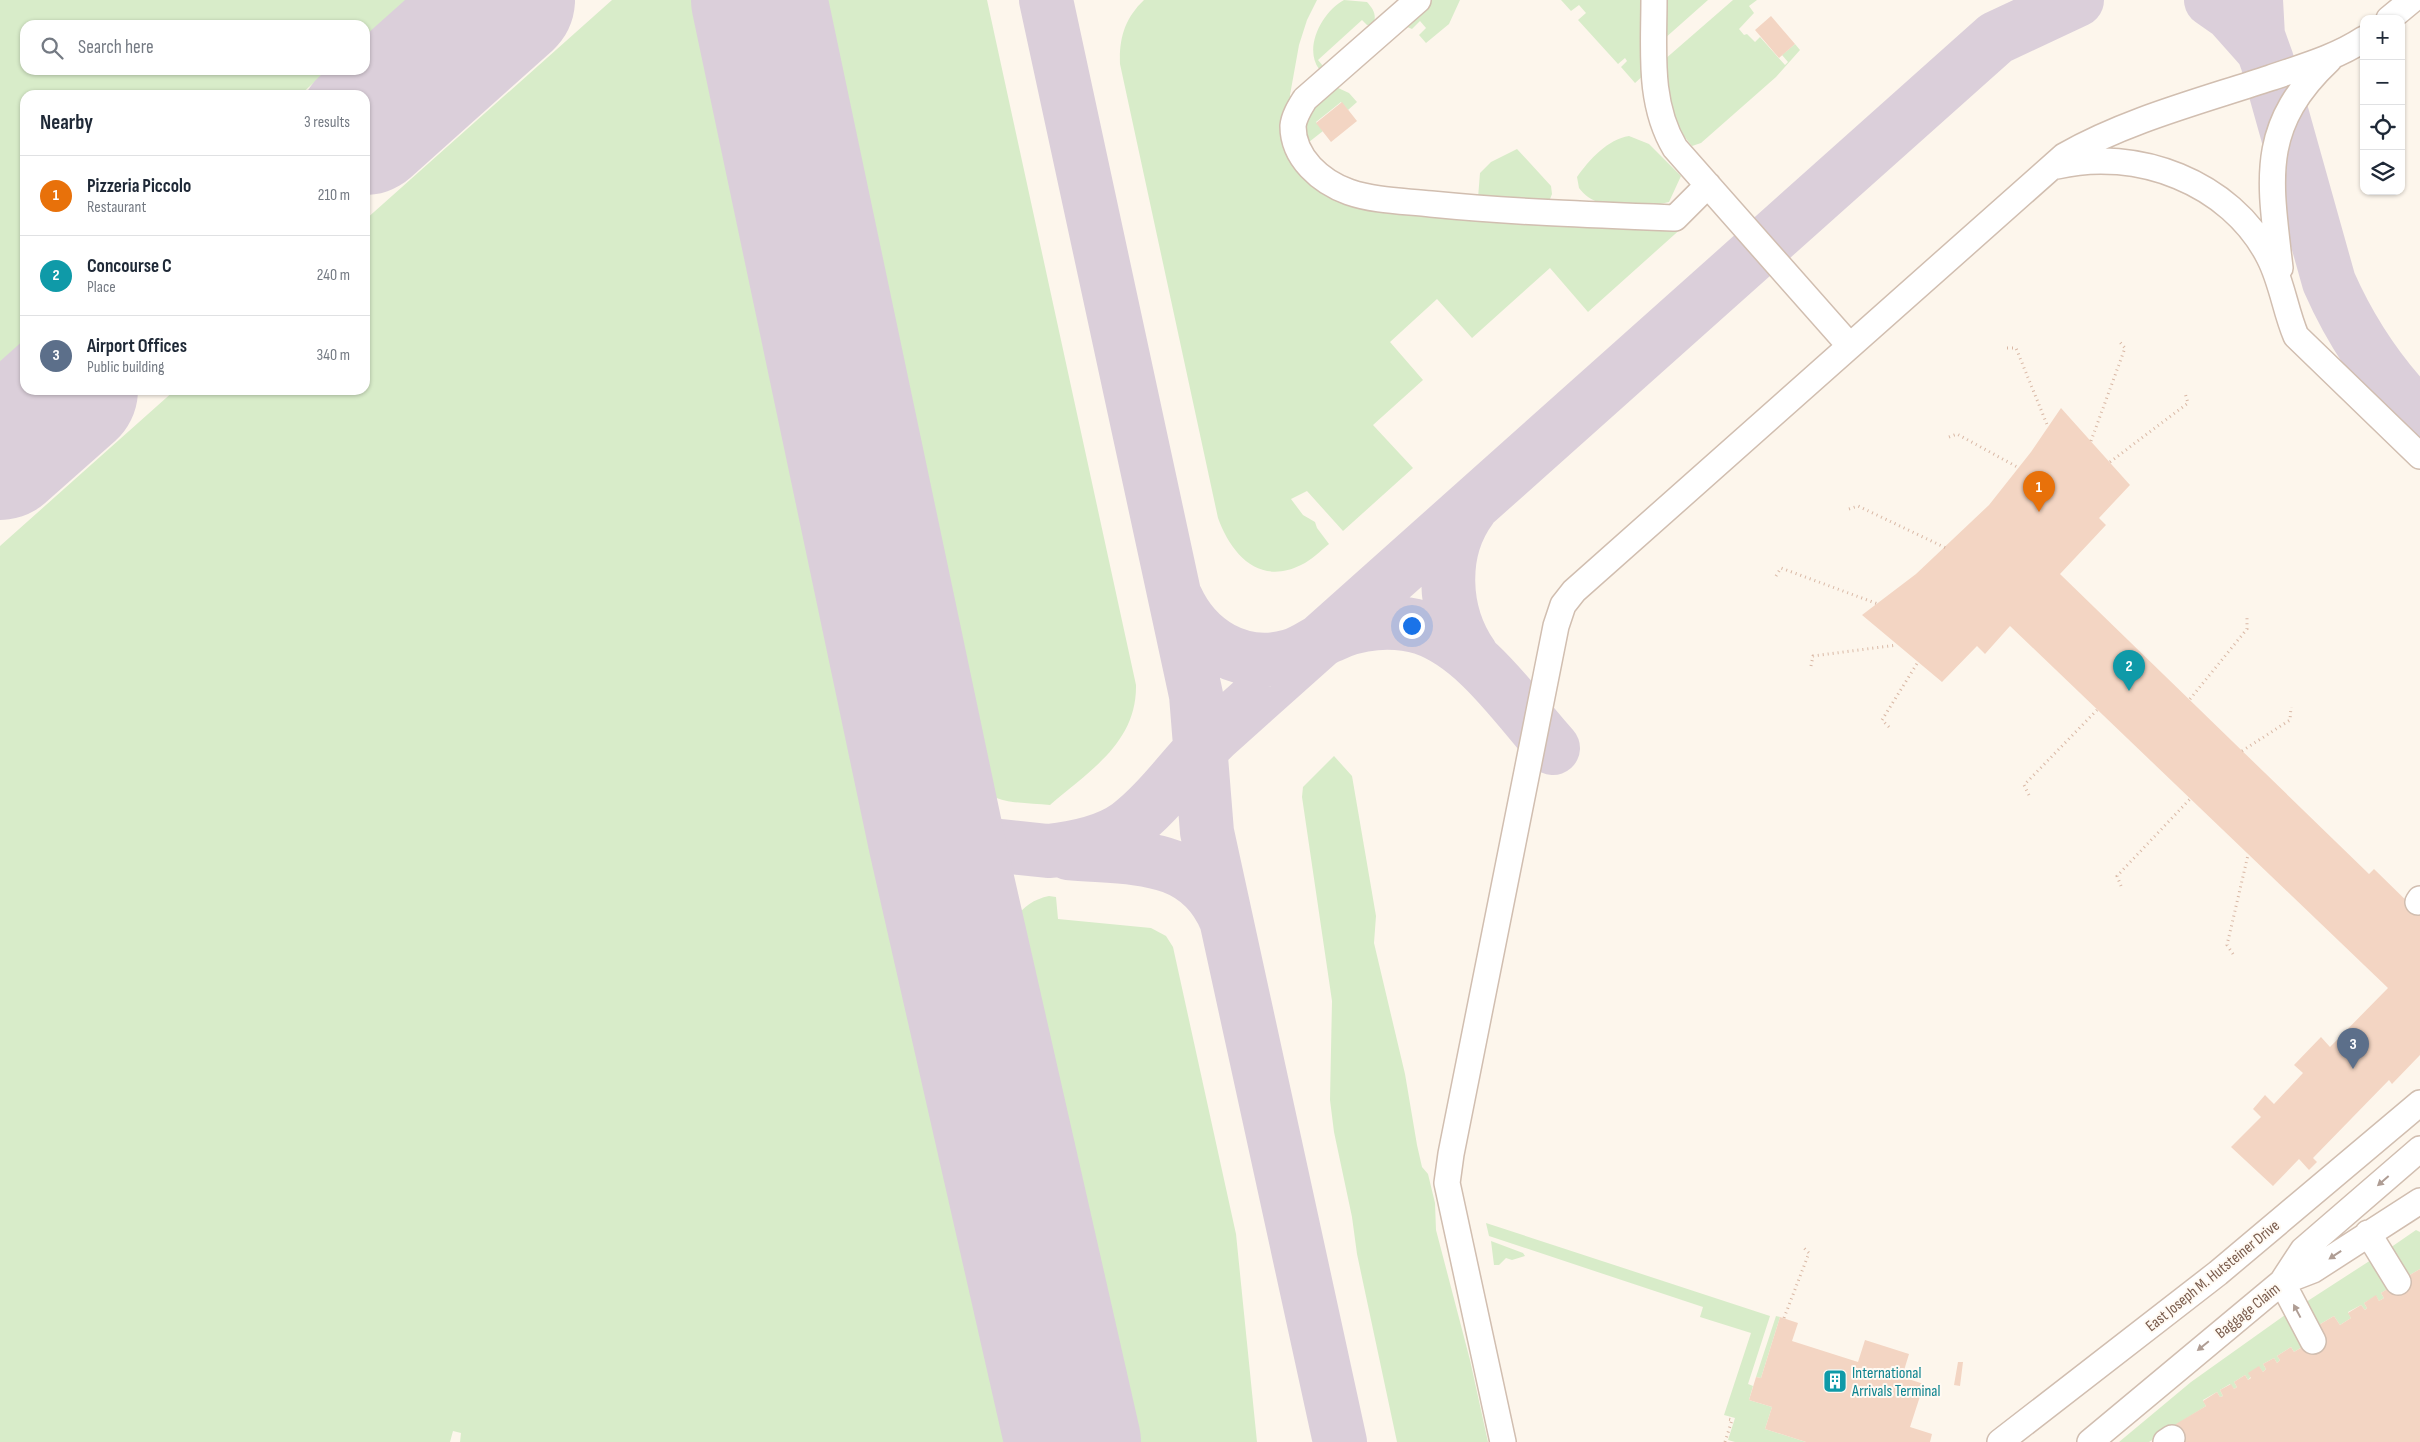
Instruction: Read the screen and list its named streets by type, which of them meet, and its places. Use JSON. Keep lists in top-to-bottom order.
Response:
{
  "streets": {
    "street": ["East Joseph M. Hutsteiner Drive", "Baggage Claim"]
  },
  "one_way": ["Baggage Claim"],
  "places": {
    "building": ["International Arrivals Terminal"]
  },
  "page": {
    "map_buttons": ["+", "−"],
    "search": "Search here",
    "heading": ["Nearby", "3 results"],
    "list": [
      {
        "mark": "1",
        "name": "Pizzeria Piccolo",
        "note": "Restaurant",
        "value": "210 m"
      },
      {
        "mark": "2",
        "name": "Concourse C",
        "note": "Place",
        "value": "240 m"
      },
      {
        "mark": "3",
        "name": "Airport Offices",
        "note": "Public building",
        "value": "340 m"
      }
    ],
    "pins": ["1", "2", "3"]
  }
}
